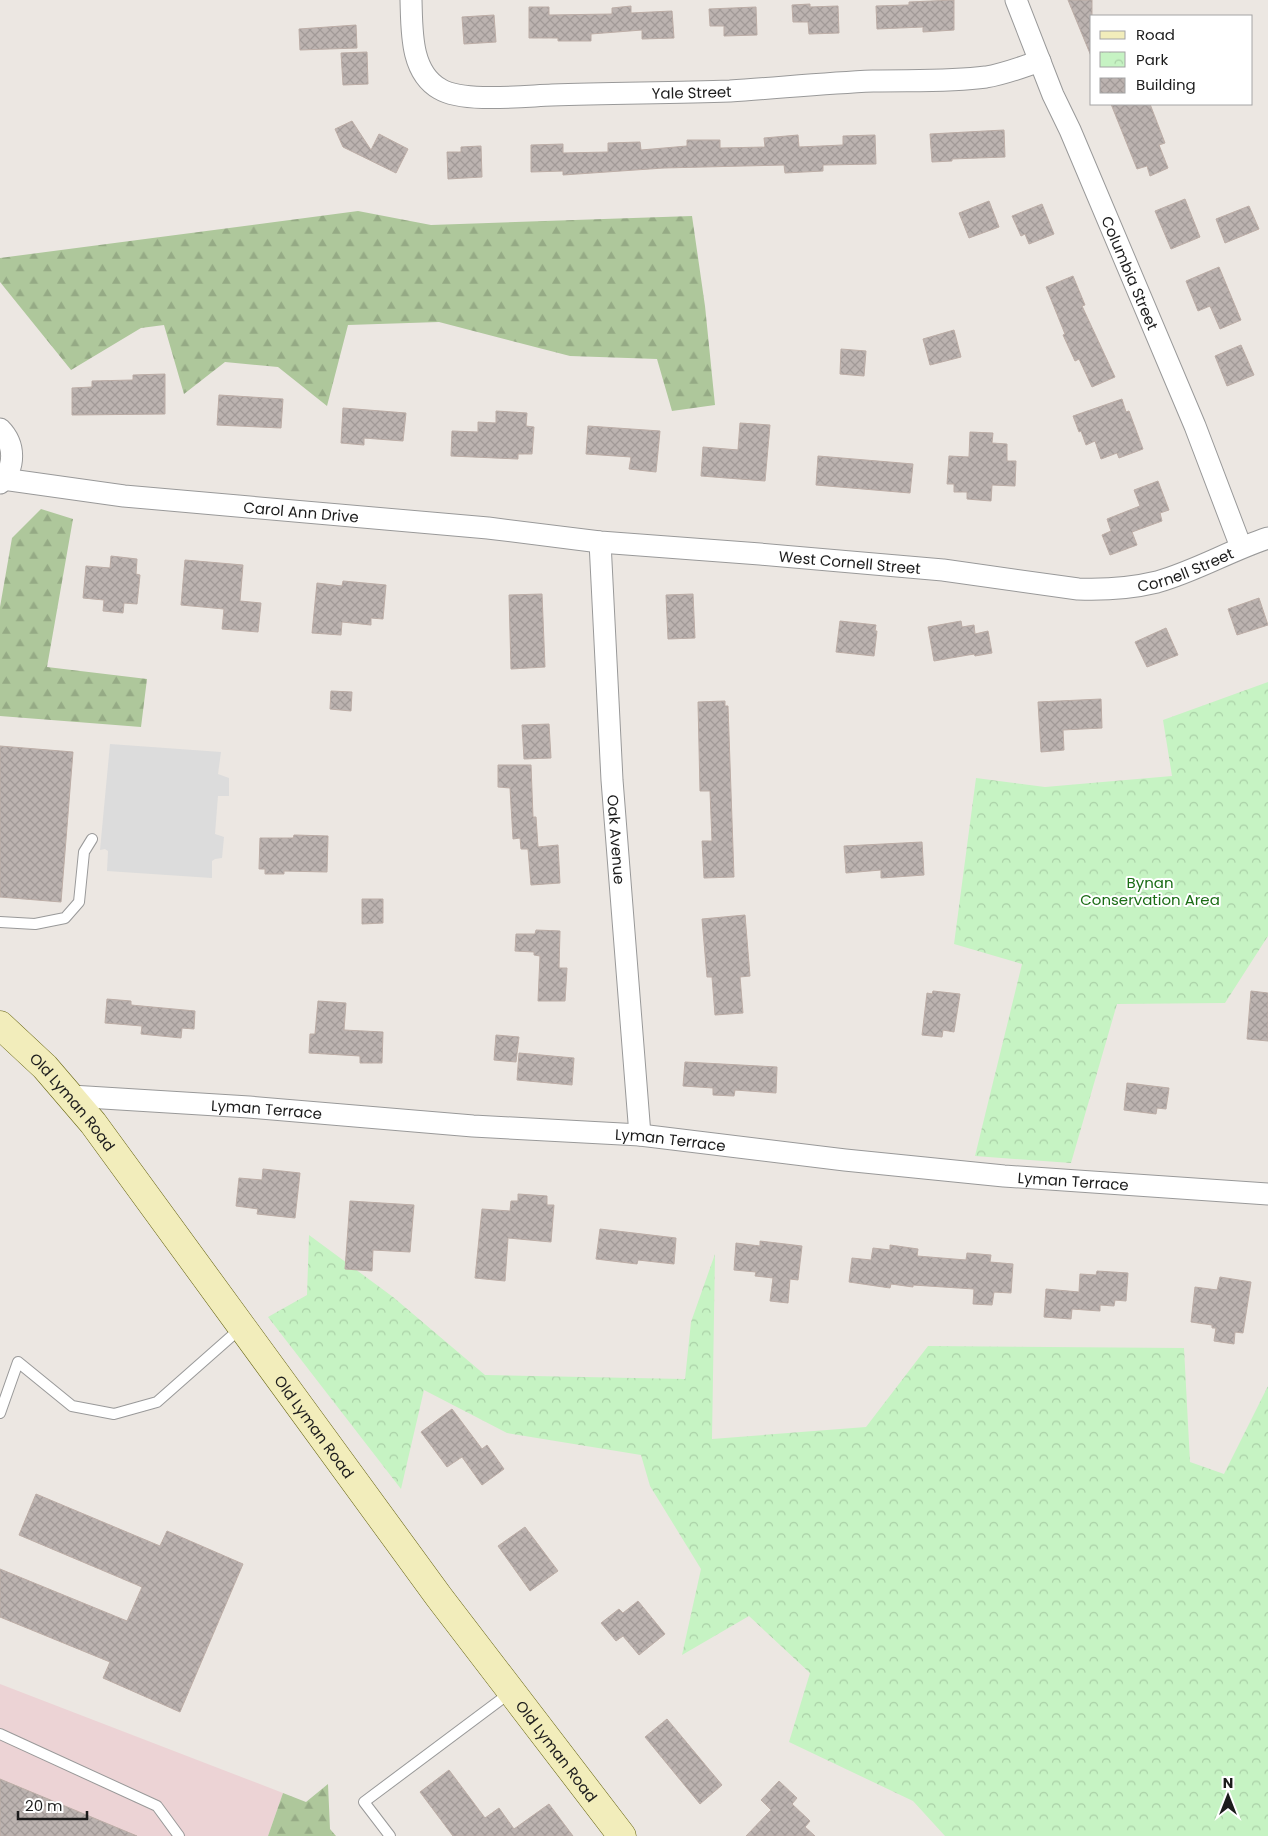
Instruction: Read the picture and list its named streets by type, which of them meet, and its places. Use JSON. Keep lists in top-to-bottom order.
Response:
{
  "streets": {
    "main road": ["Old Lyman Road"],
    "street": [
      "Yale Street",
      "Columbia Street",
      "Carol Ann Drive",
      "West Cornell Street",
      "Cornell Street",
      "Oak Avenue",
      "Lyman Terrace"
    ]
  },
  "crossings": [
    ["Yale Street", "Columbia Street"],
    ["Columbia Street", "Cornell Street"],
    ["Carol Ann Drive", "West Cornell Street"],
    ["Carol Ann Drive", "Oak Avenue"],
    ["West Cornell Street", "Cornell Street"],
    ["West Cornell Street", "Oak Avenue"],
    ["Oak Avenue", "Lyman Terrace"],
    ["Old Lyman Road", "Lyman Terrace"]
  ],
  "parks": ["Bynan Conservation Area"],
  "legend": ["Road", "Park", "Building"],
  "scale_bar": "20 m",
  "north": "top"
}
